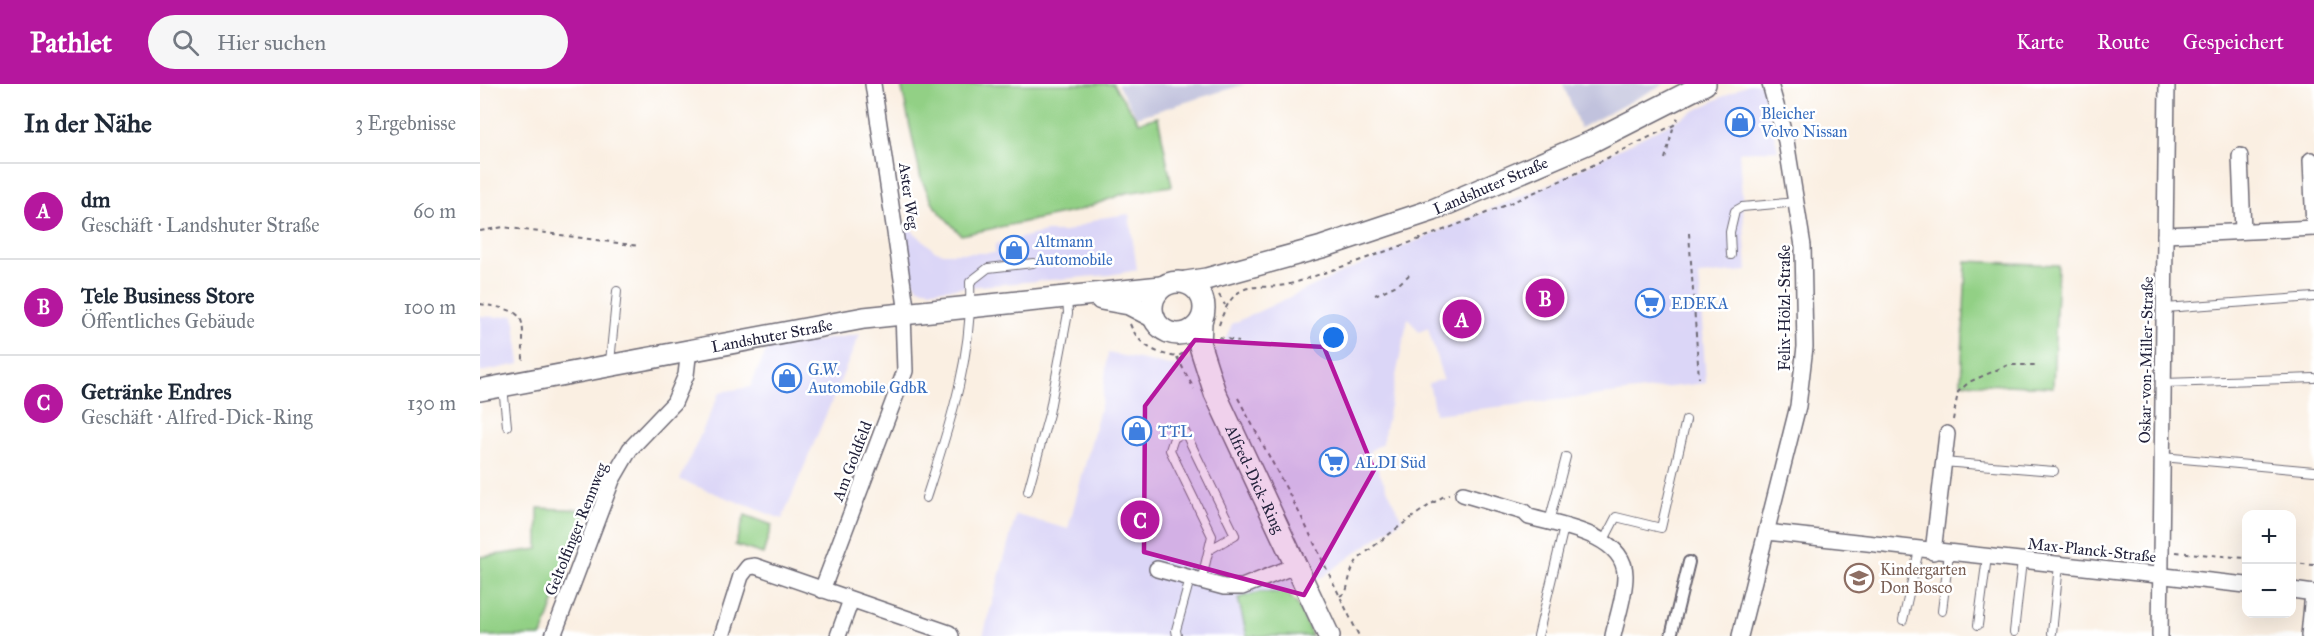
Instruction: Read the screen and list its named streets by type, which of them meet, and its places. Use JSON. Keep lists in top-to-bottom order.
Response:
{
  "streets": {
    "main road": ["Landshuter Straße", "Alfred-Dick-Ring"],
    "street": [
      "Aster Weg",
      "Felix-Hölzl-Straße",
      "Oskar-von-Miller-Straße",
      "Am Goldfeld",
      "Geltolfinger Rennweg",
      "Max-Planck-Straße"
    ]
  },
  "crossings": [
    ["Landshuter Straße", "Aster Weg"],
    ["Landshuter Straße", "Am Goldfeld"],
    ["Landshuter Straße", "Alfred-Dick-Ring"],
    ["Landshuter Straße", "Geltolfinger Rennweg"],
    ["Aster Weg", "Am Goldfeld"],
    ["Felix-Hölzl-Straße", "Max-Planck-Straße"],
    ["Oskar-von-Miller-Straße", "Max-Planck-Straße"]
  ],
  "places": {
    "shop": [
      "Bleicher Volvo Nissan",
      "Altmann Automobile",
      "G.W. Automobile GdbR",
      "TTL"
    ],
    "supermarket": ["EDEKA", "ALDI Süd"],
    "school or university": ["Kindergarten Don Bosco"]
  },
  "page": {
    "header": "Pathlet",
    "search": "Hier suchen",
    "nav": ["Karte", "Route", "Gespeichert"],
    "heading": ["In der Nähe", "3 Ergebnisse"],
    "list": [
      {
        "mark": "A",
        "name": "dm",
        "note": "Geschäft · Landshuter Straße",
        "value": "60 m"
      },
      {
        "mark": "B",
        "name": "Tele Business Store",
        "note": "Öffentliches Gebäude",
        "value": "100 m"
      },
      {
        "mark": "C",
        "name": "Getränke Endres",
        "note": "Geschäft · Alfred-Dick-Ring",
        "value": "130 m"
      }
    ],
    "pins": ["B", "A", "C"],
    "map_buttons": ["+", "−"]
  }
}
